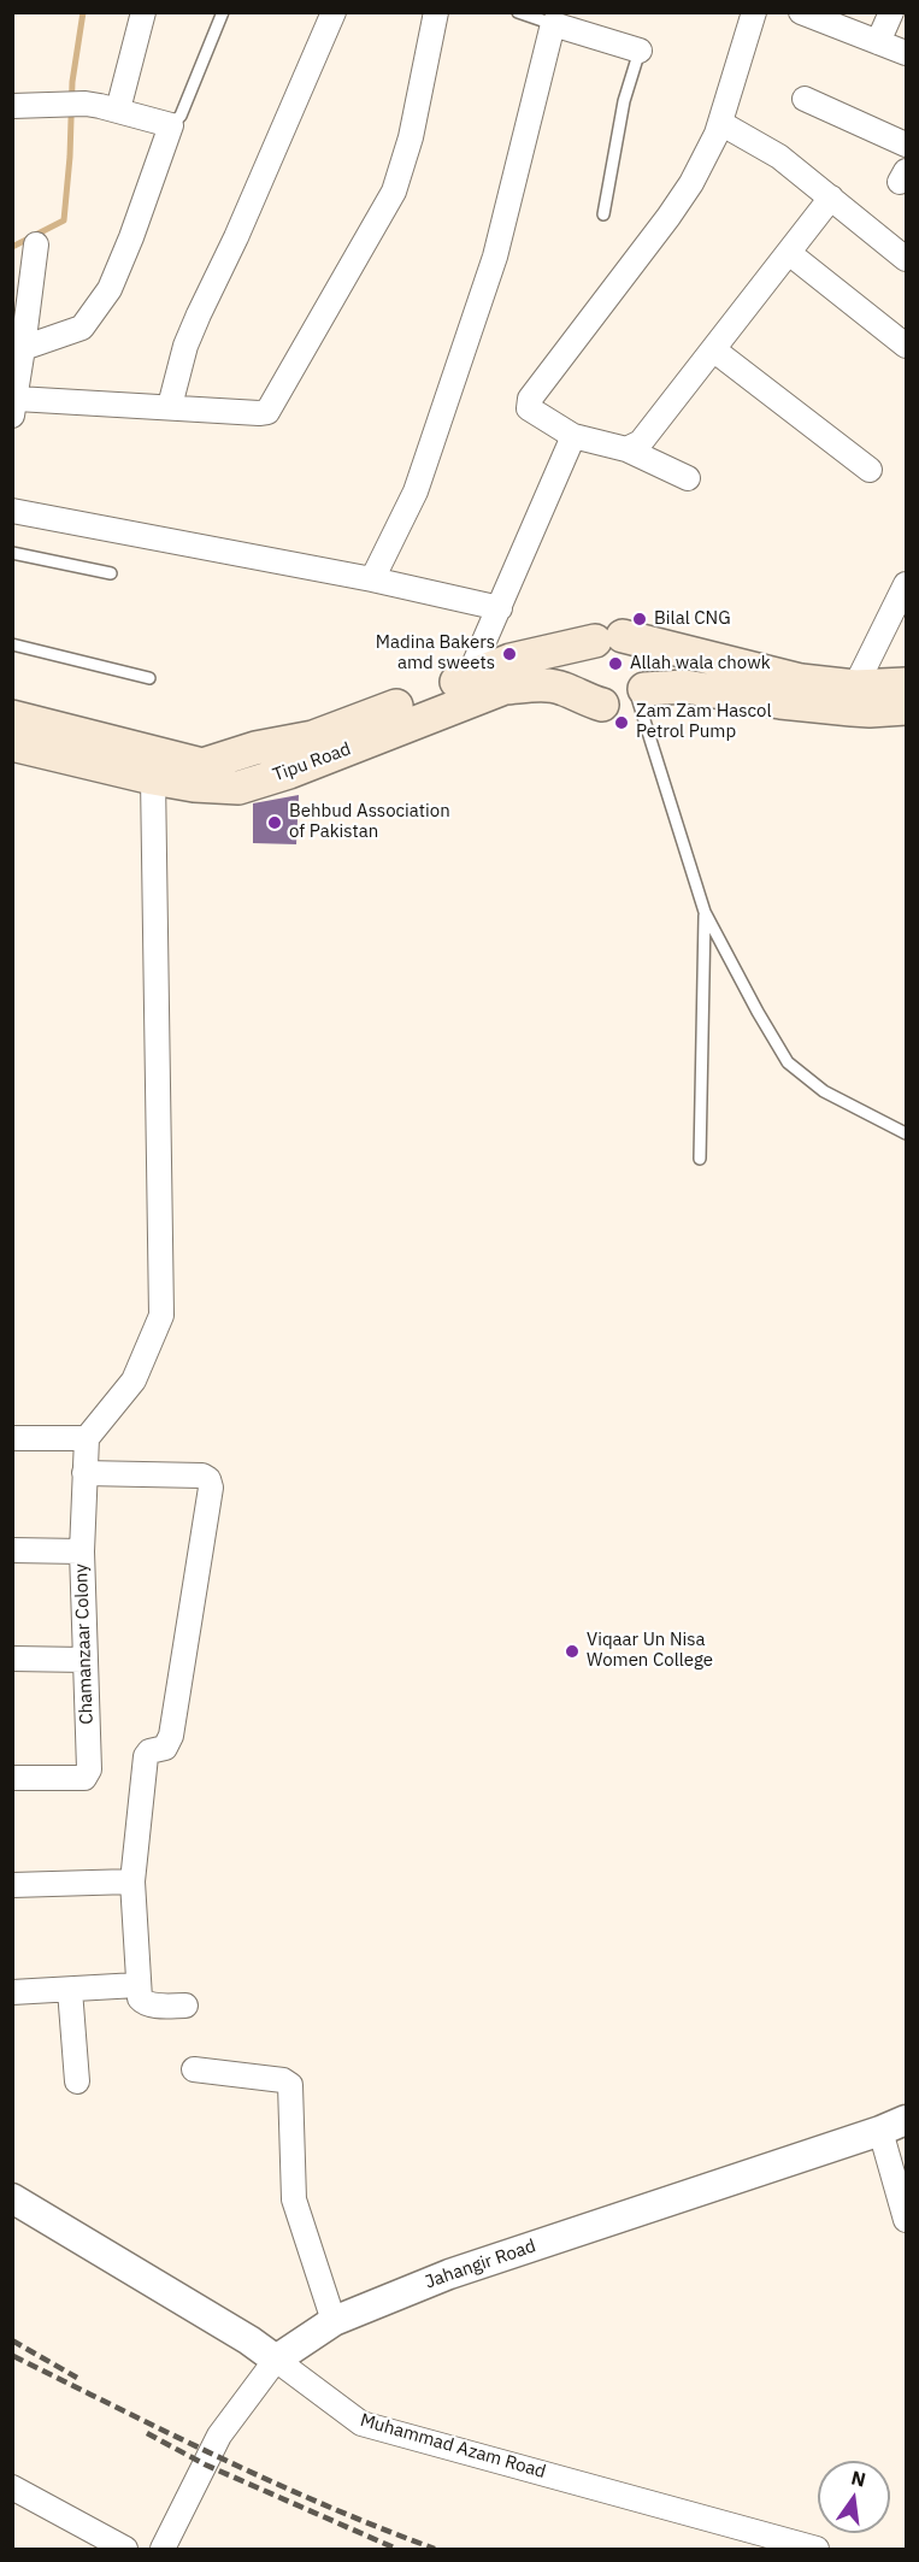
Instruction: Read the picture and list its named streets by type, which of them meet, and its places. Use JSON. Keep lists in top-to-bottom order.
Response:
{
  "streets": {
    "main road": ["Tipu Road"],
    "street": ["Chamanzaar Colony", "Jahangir Road", "Muhammad Azam Road"]
  },
  "crossings": [
    ["Jahangir Road", "Muhammad Azam Road"]
  ],
  "places": [
    "Bilal CNG",
    "Madina Bakers amd sweets",
    "Allah wala chowk",
    "Zam Zam Hascol Petrol Pump",
    "Behbud Association of Pakistan",
    "Viqaar Un Nisa Women College"
  ],
  "north": "top"
}
